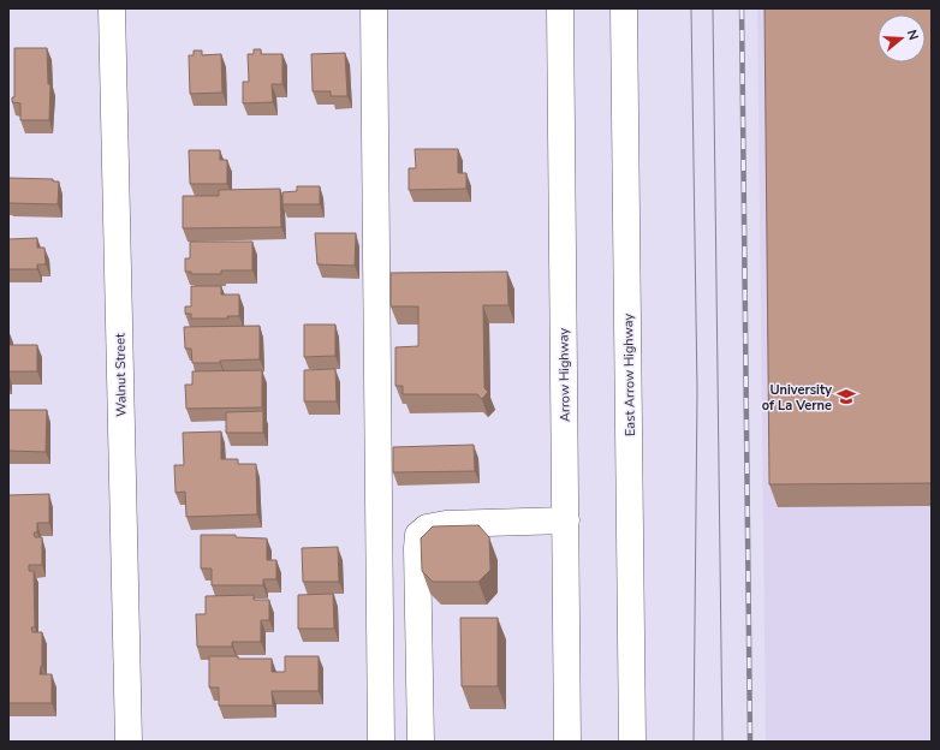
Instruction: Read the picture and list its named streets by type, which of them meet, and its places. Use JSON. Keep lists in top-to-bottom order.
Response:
{
  "streets": {
    "main road": ["Walnut Street", "Arrow Highway", "East Arrow Highway"]
  },
  "places": {
    "school or university": ["University of La Verne"]
  },
  "north": "right"
}
